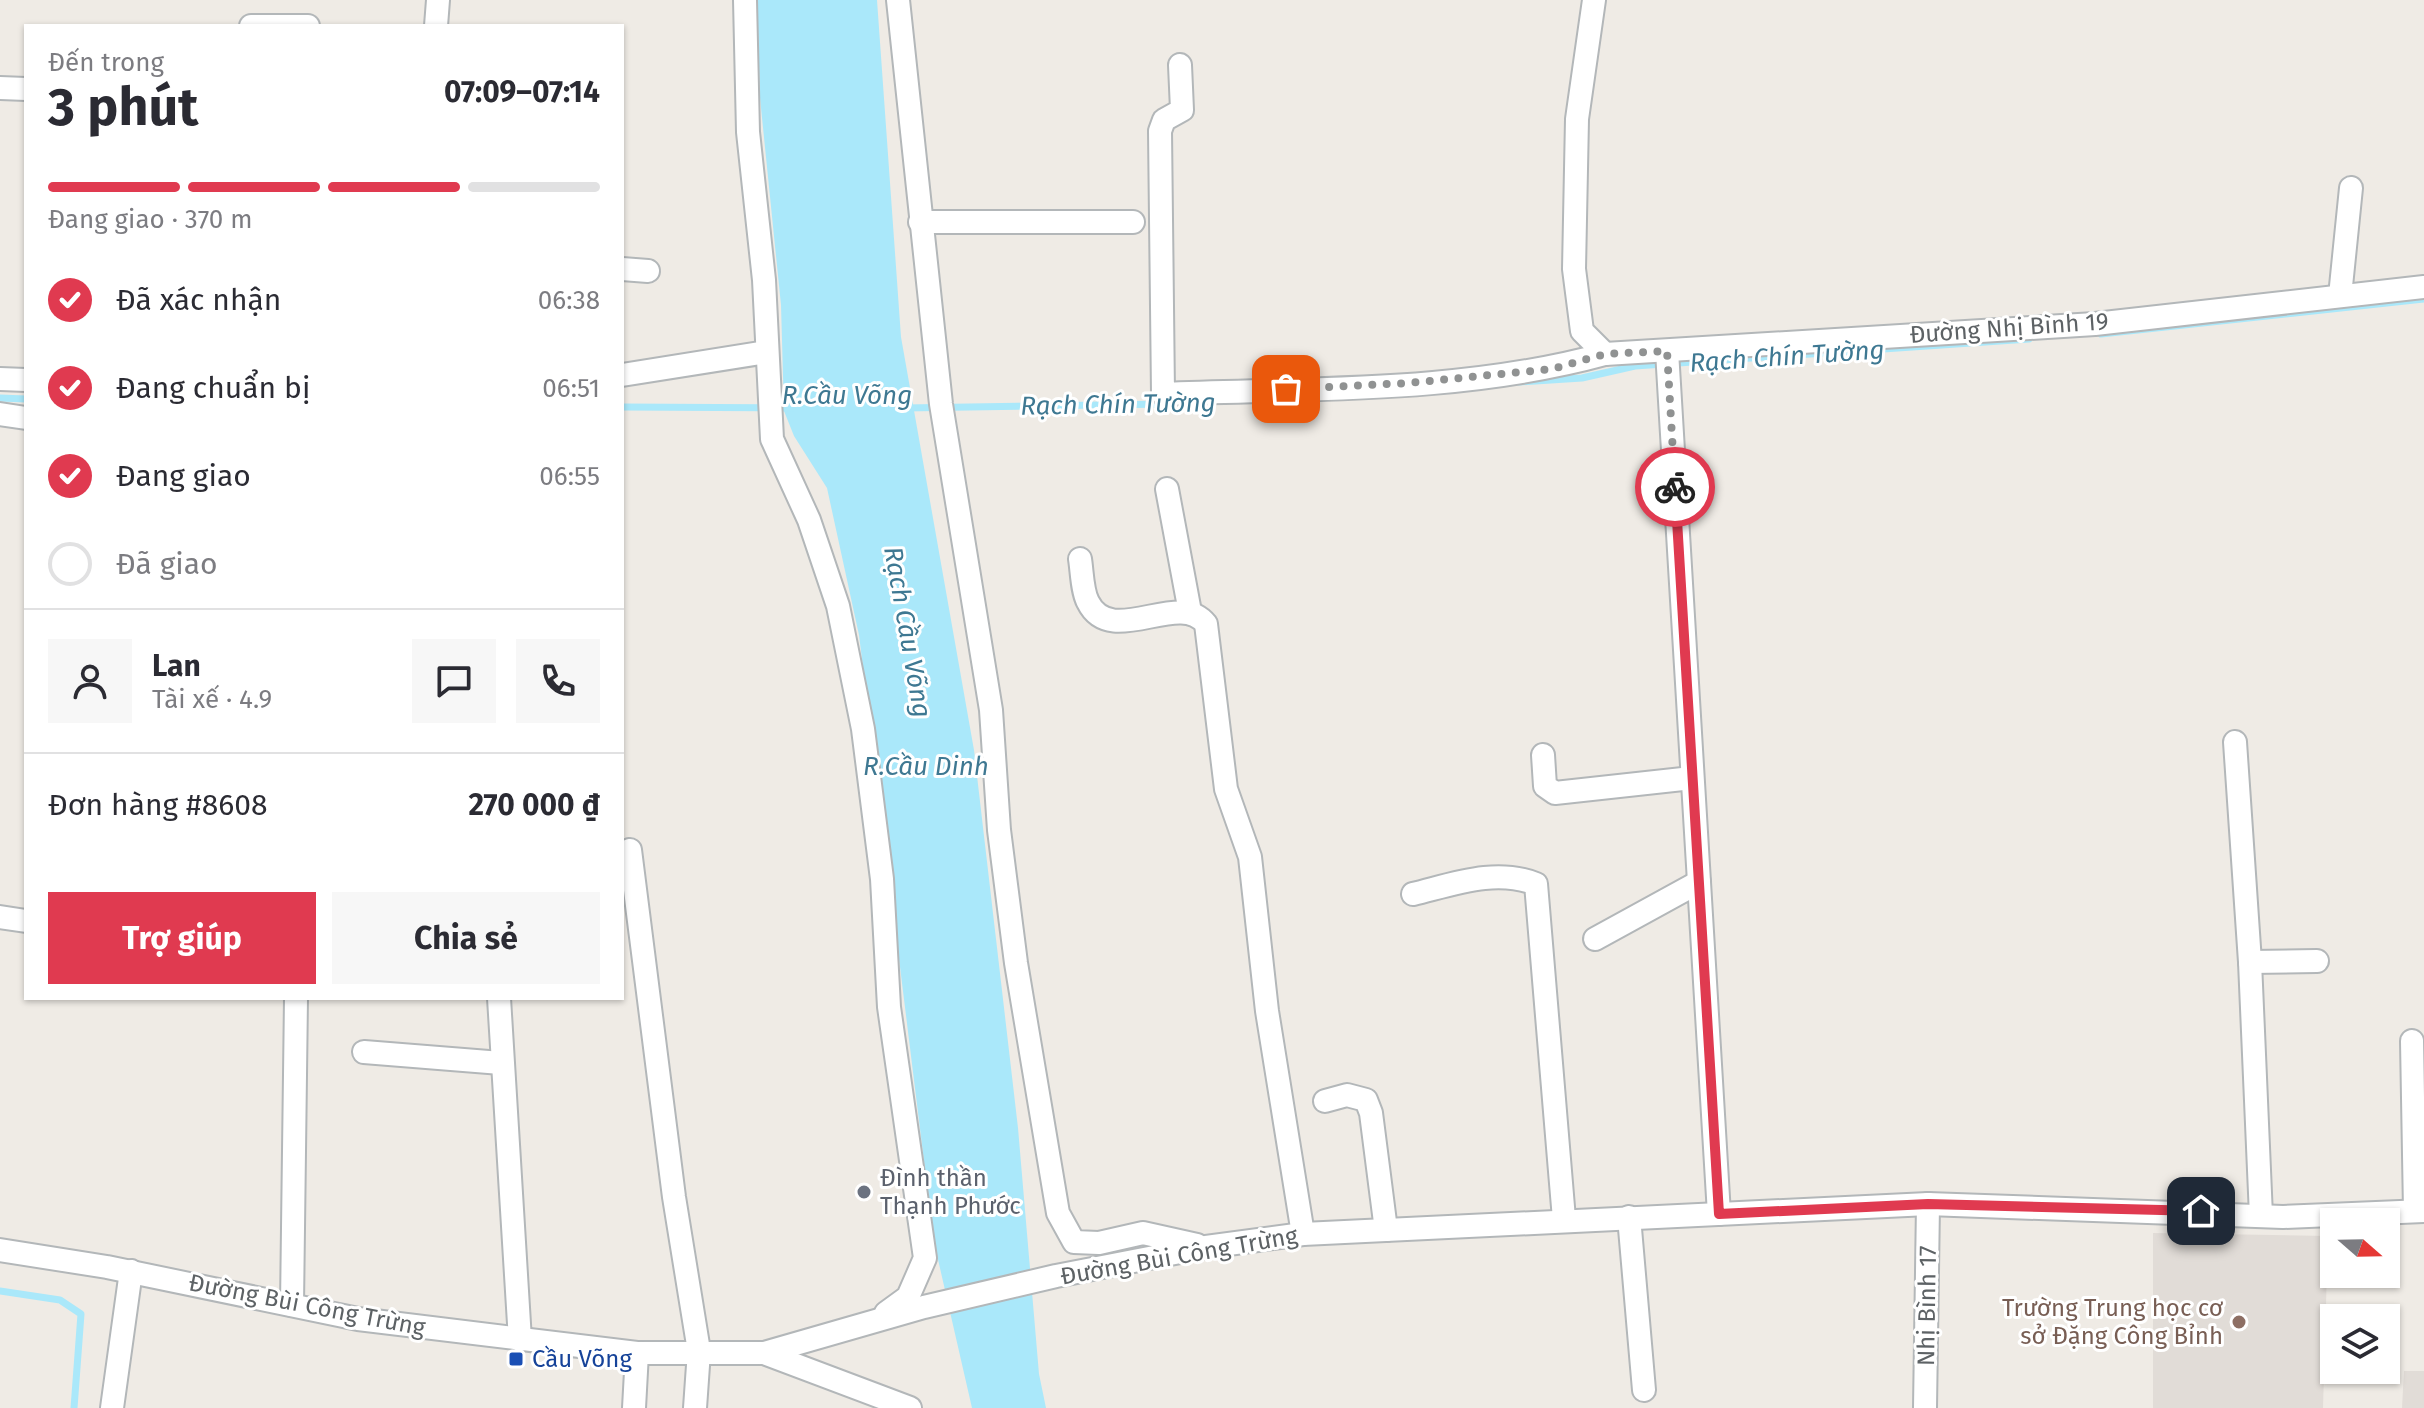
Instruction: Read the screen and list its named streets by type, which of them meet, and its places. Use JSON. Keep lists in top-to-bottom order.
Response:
{
  "streets": {
    "street": ["Đường Nhị Bình 19", "Đường Bùi Công Trừng", "Nhị Bình 17"]
  },
  "crossings": [
    ["Đường Bùi Công Trừng", "Nhị Bình 17"]
  ],
  "water": [
    "Rạch Chín Tường",
    "R.Cầu Võng",
    "Rạch Cầu Võng",
    "R.Cầu Dinh"
  ],
  "places": {
    "other": ["Đình thần Thạnh Phước", "Trường Trung học cơ sở Đặng Công Bỉnh"],
    "transit": ["Cầu Võng"]
  },
  "north": "right",
  "page": {
    "heading": ["3 phút", "Đến trong", "07:09–07:14"],
    "panel": [
      "Lan",
      "Tài xế · 4.9",
      "Đơn hàng #8608",
      "270 000 ₫"
    ],
    "bar": "Đang giao · 370 m",
    "list": [
      ["Đã xác nhận", "06:38"],
      ["Đang chuẩn bị", "06:51"],
      ["Đang giao", "06:55"],
      "Đã giao"
    ],
    "buttons": ["Trợ giúp", "Chia sẻ"]
  }
}
